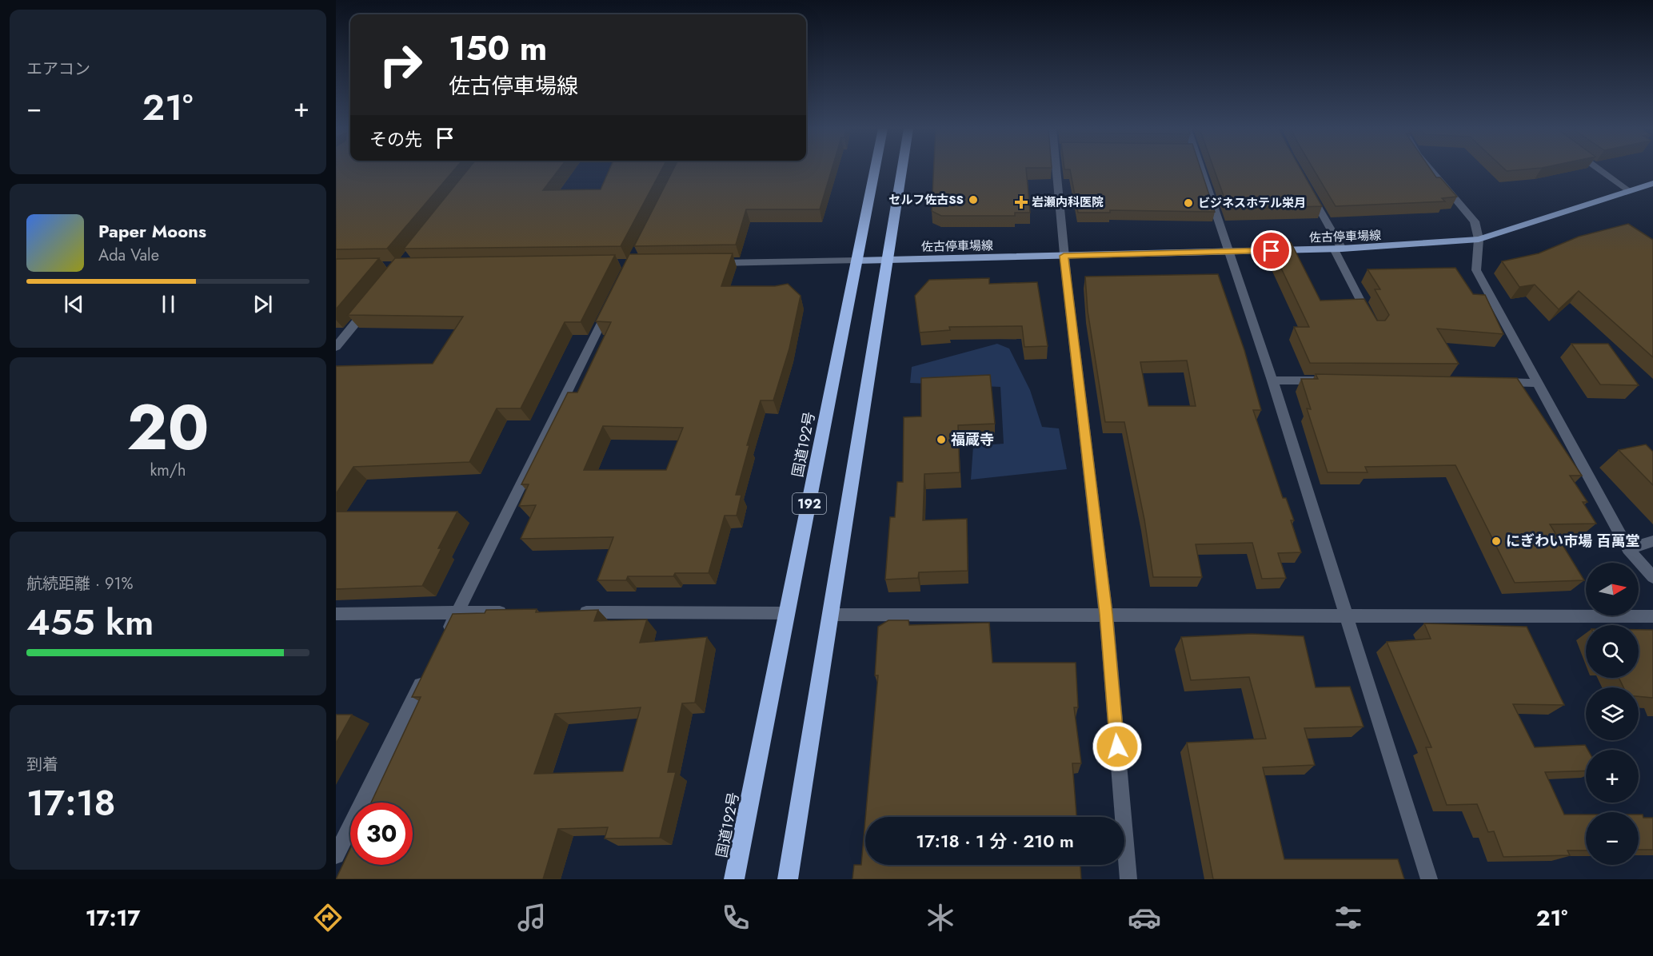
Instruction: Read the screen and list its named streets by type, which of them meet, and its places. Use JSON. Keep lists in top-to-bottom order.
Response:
{
  "streets": {
    "highway": ["国道192号", "192"],
    "main road": ["佐古停車場線"]
  },
  "crossings": [
    ["佐古停車場線", "国道192号"],
    ["佐古停車場線", "192"]
  ],
  "places": {
    "other": [
      "セルフ佐古SS",
      "ビジネスホテル栄月",
      "福蔵寺",
      "にぎわい市場 百萬堂"
    ],
    "health": ["岩瀬内科医院"]
  },
  "north": "right",
  "page": {
    "tile": [
      "エアコン",
      ["20", "km/h"],
      ["航続距離 · 91%", "455 km"],
      ["到着", "17:18"]
    ],
    "turn": ["150 m", "佐古停車場線"],
    "heat": ["−", "21°", "+"],
    "then": "その先",
    "song": ["Paper Moons", "Ada Vale"],
    "map_buttons": ["+", "−"],
    "limit": "30",
    "trip": "17:18 · 1 分 · 210 m",
    "tabs": ["17:17", "21°"]
  }
}
